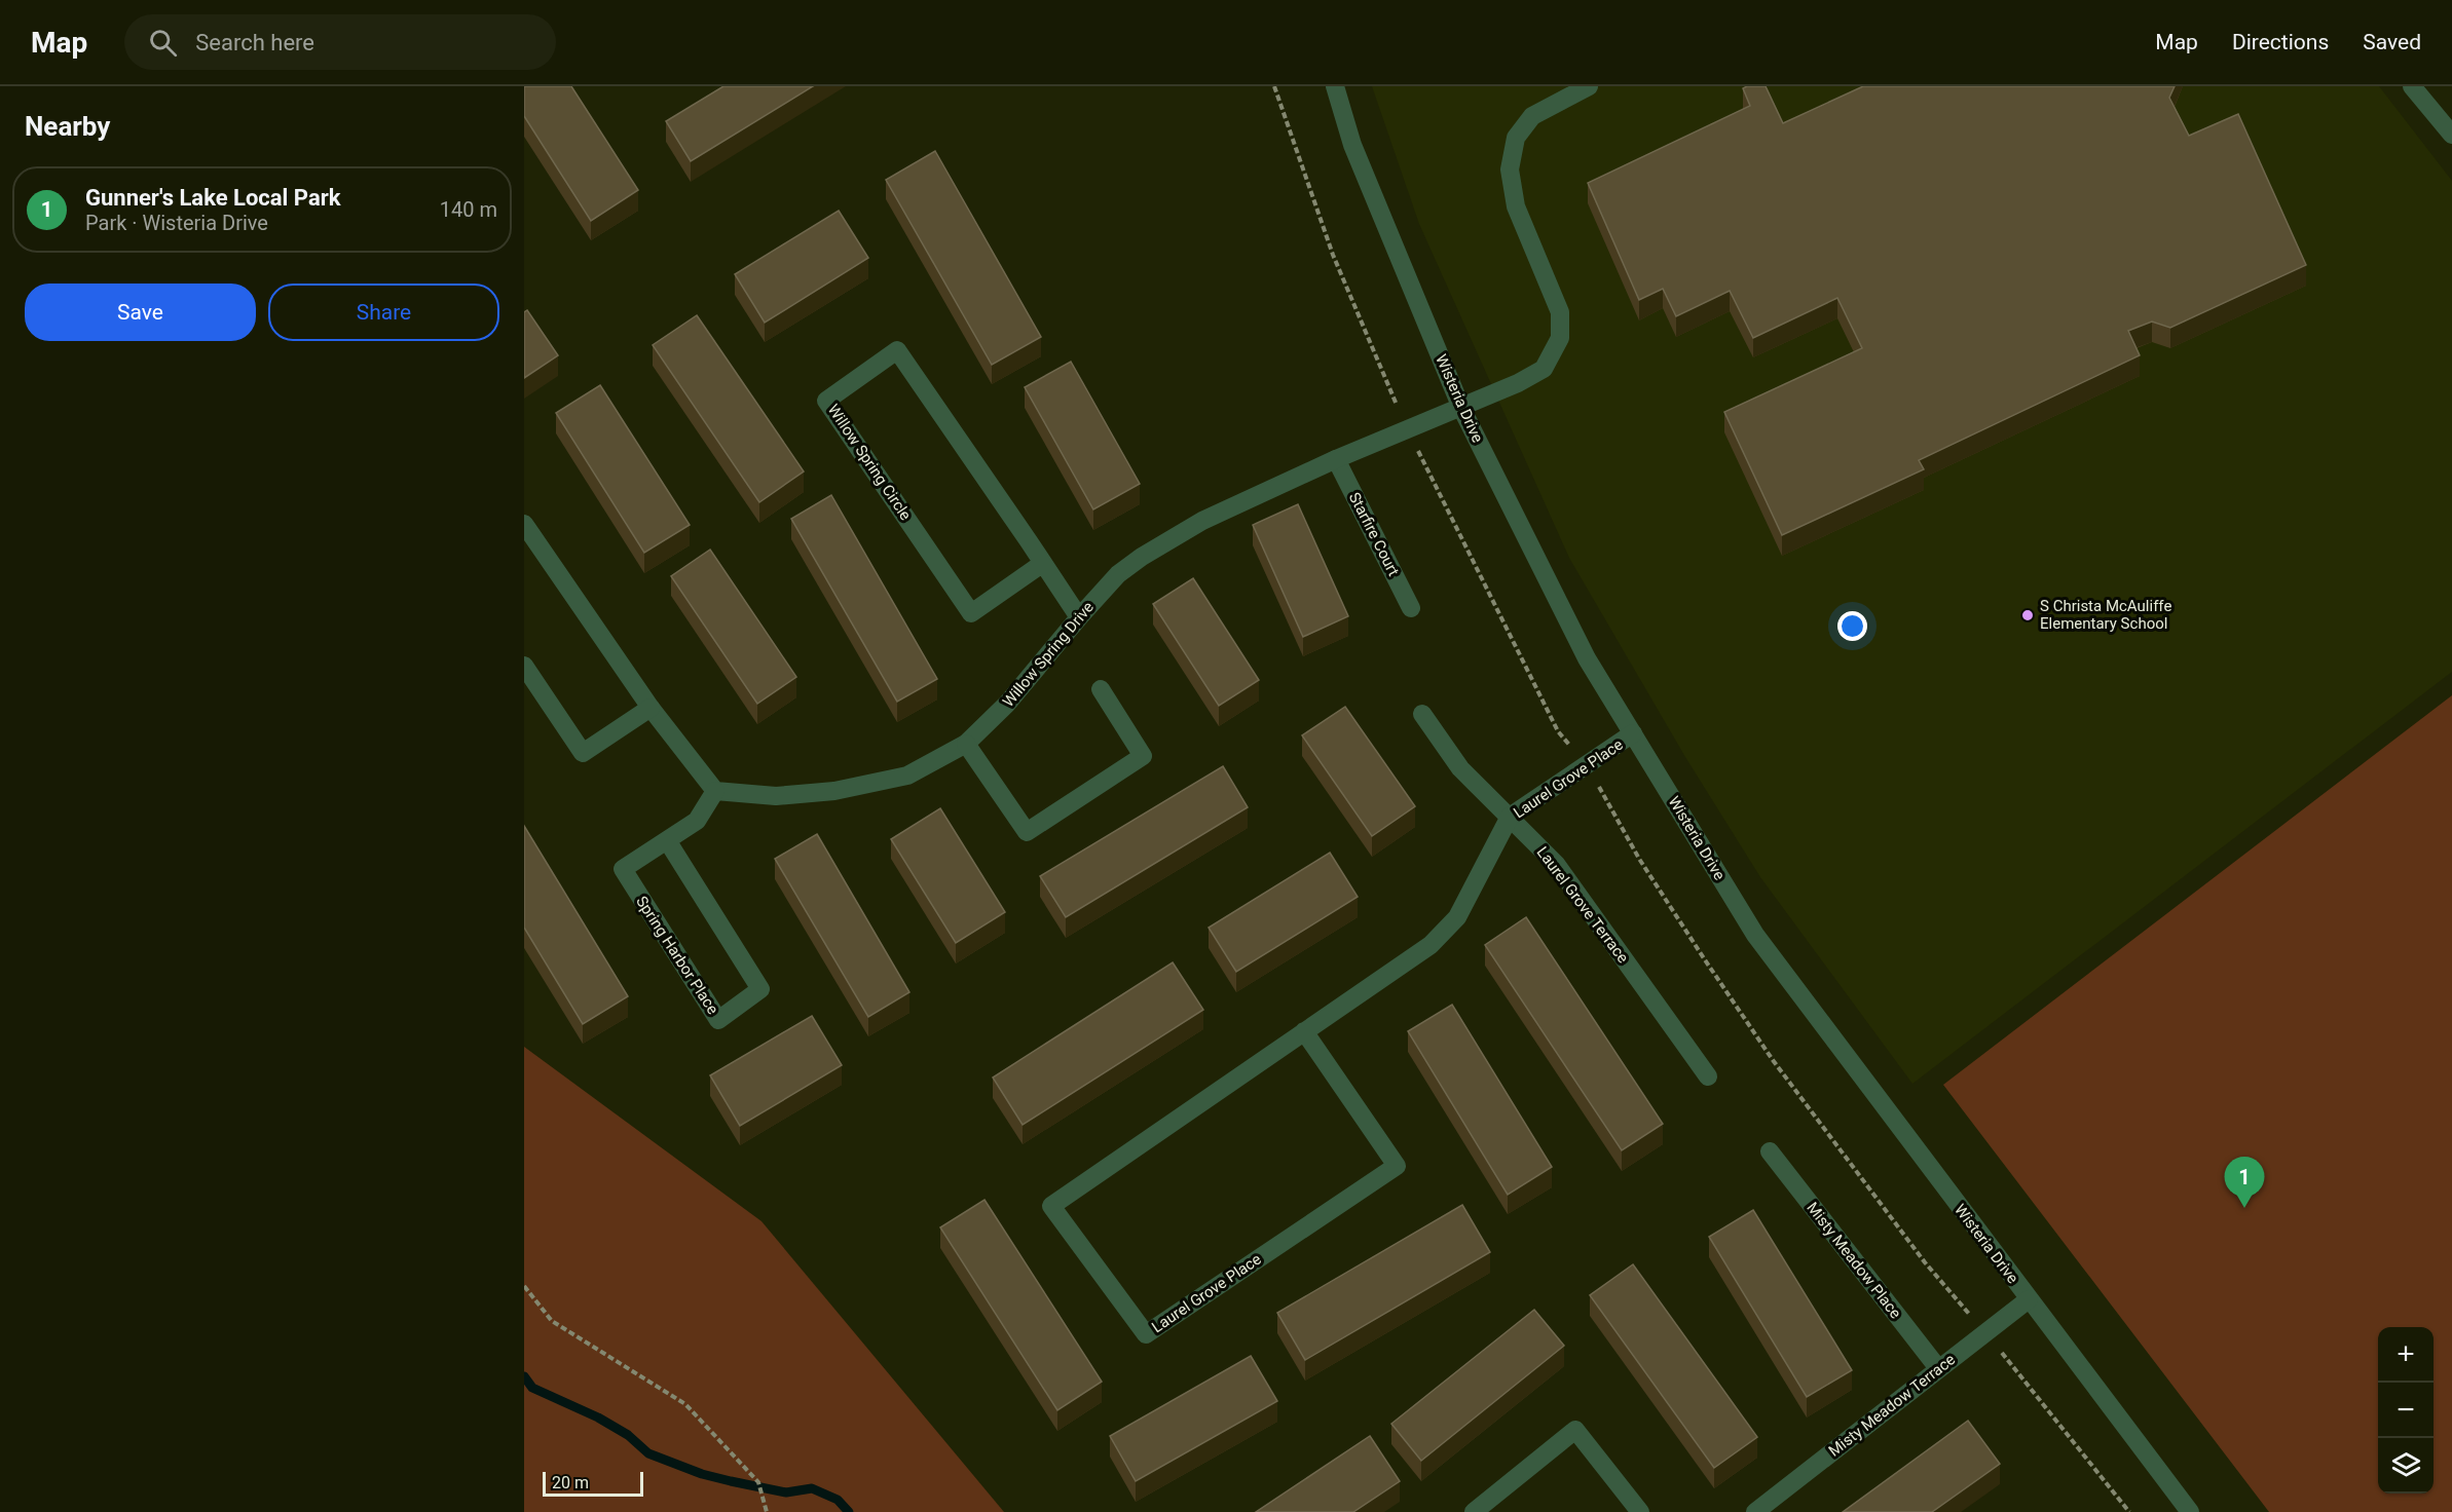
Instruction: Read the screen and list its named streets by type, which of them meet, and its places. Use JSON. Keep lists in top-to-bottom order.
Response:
{
  "streets": {
    "street": [
      "Wisteria Drive",
      "Willow Spring Circle",
      "Starfire Court",
      "Willow Spring Drive",
      "Laurel Grove Place",
      "Laurel Grove Terrace",
      "Spring Harbor Place",
      "Misty Meadow Place",
      "Misty Meadow Terrace"
    ]
  },
  "crossings": [
    ["Wisteria Drive", "Willow Spring Drive"],
    ["Wisteria Drive", "Laurel Grove Place"],
    ["Wisteria Drive", "Misty Meadow Terrace"],
    ["Willow Spring Circle", "Willow Spring Drive"],
    ["Starfire Court", "Willow Spring Drive"],
    ["Willow Spring Drive", "Spring Harbor Place"],
    ["Laurel Grove Place", "Laurel Grove Terrace"],
    ["Misty Meadow Place", "Misty Meadow Terrace"]
  ],
  "places": ["S Christa McAuliffe Elementary School"],
  "scale_bar": "20 m",
  "page": {
    "header": "Map",
    "search": "Search here",
    "nav": ["Map", "Directions", "Saved"],
    "heading": "Nearby",
    "list": [
      {
        "mark": "1",
        "name": "Gunner's Lake Local Park",
        "note": "Park · Wisteria Drive",
        "value": "140 m"
      }
    ],
    "buttons": ["Save", "Share"],
    "pins": "1",
    "map_buttons": ["+", "−"],
    "scale": "20 m"
  }
}
